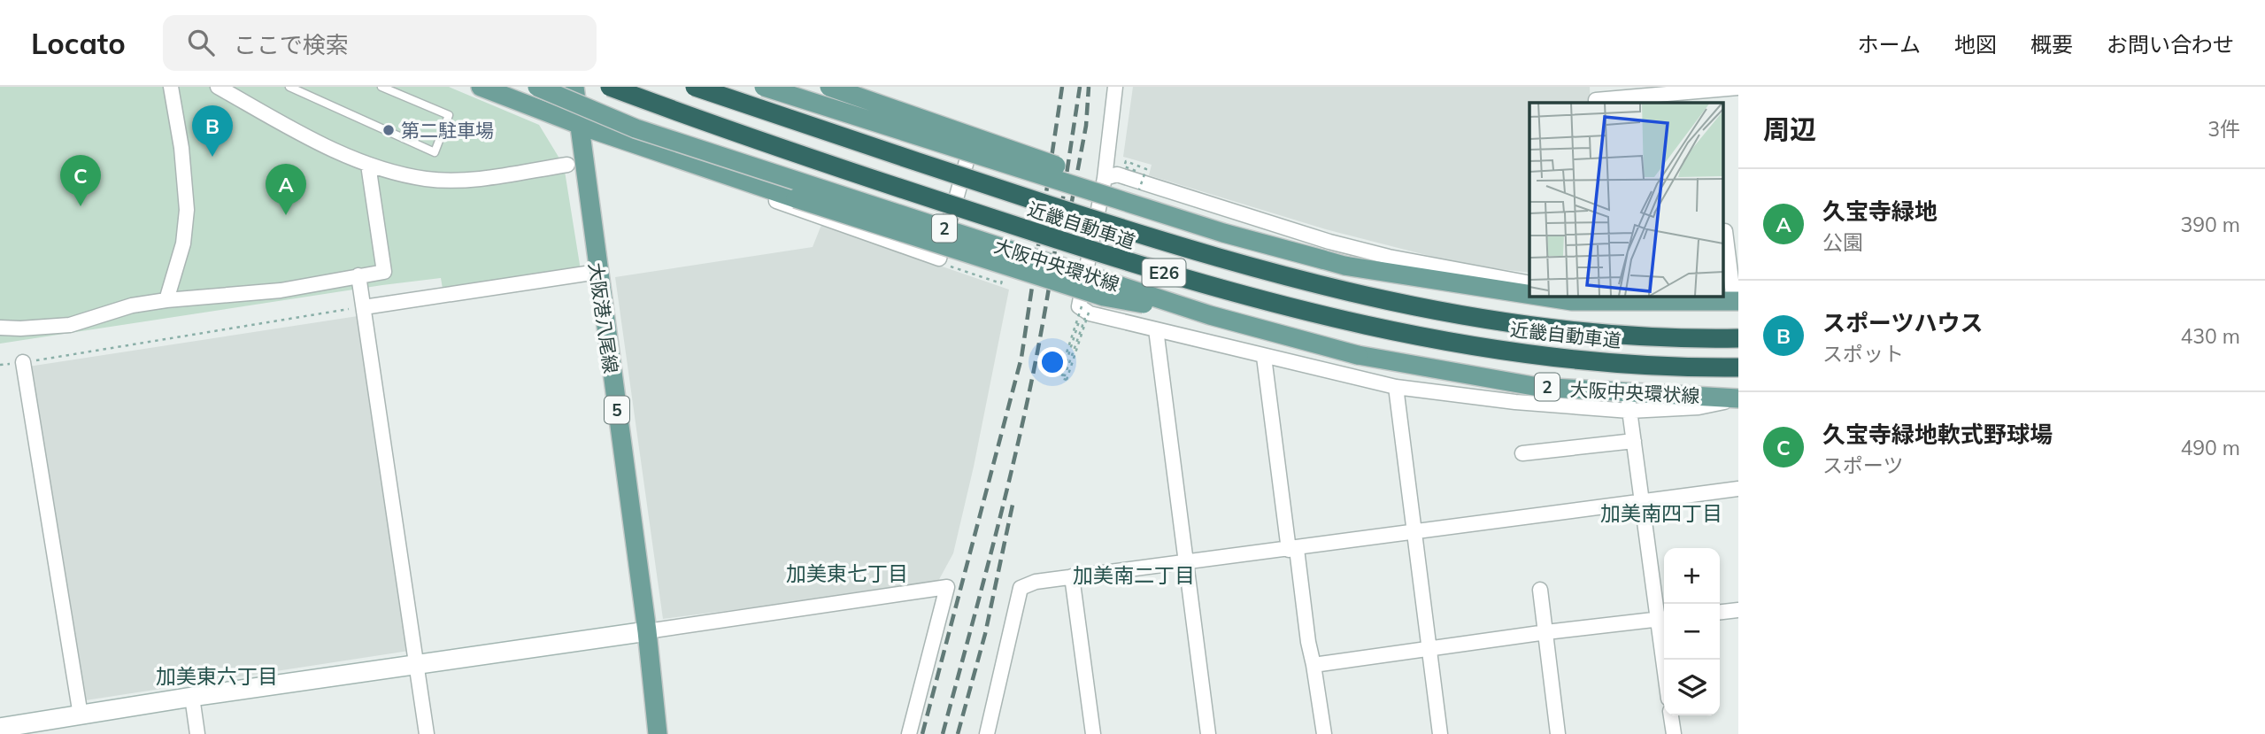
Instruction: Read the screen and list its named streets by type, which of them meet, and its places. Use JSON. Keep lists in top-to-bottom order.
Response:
{
  "streets": {
    "highway": ["近畿自動車道", "E26"],
    "main road": [
      "2",
      "大阪中央環状線",
      "大阪港八尾線",
      "5"
    ]
  },
  "crossings": [
    ["2", "大阪中央環状線"],
    ["2", "大阪港八尾線"]
  ],
  "districts": [
    "加美南四丁目",
    "加美東七丁目",
    "加美南二丁目",
    "加美東六丁目"
  ],
  "places": ["第二駐車場"],
  "page": {
    "header": "Locato",
    "search": "ここで検索",
    "nav": [
      "ホーム",
      "地図",
      "概要",
      "お問い合わせ"
    ],
    "heading": ["周辺", "3件"],
    "pins": ["B", "C", "A"],
    "list": [
      {
        "mark": "A",
        "name": "久宝寺緑地",
        "note": "公園",
        "value": "390 m"
      },
      {
        "mark": "B",
        "name": "スポーツハウス",
        "note": "スポット",
        "value": "430 m"
      },
      {
        "mark": "C",
        "name": "久宝寺緑地軟式野球場",
        "note": "スポーツ",
        "value": "490 m"
      }
    ],
    "map_buttons": ["+", "−"]
  }
}
